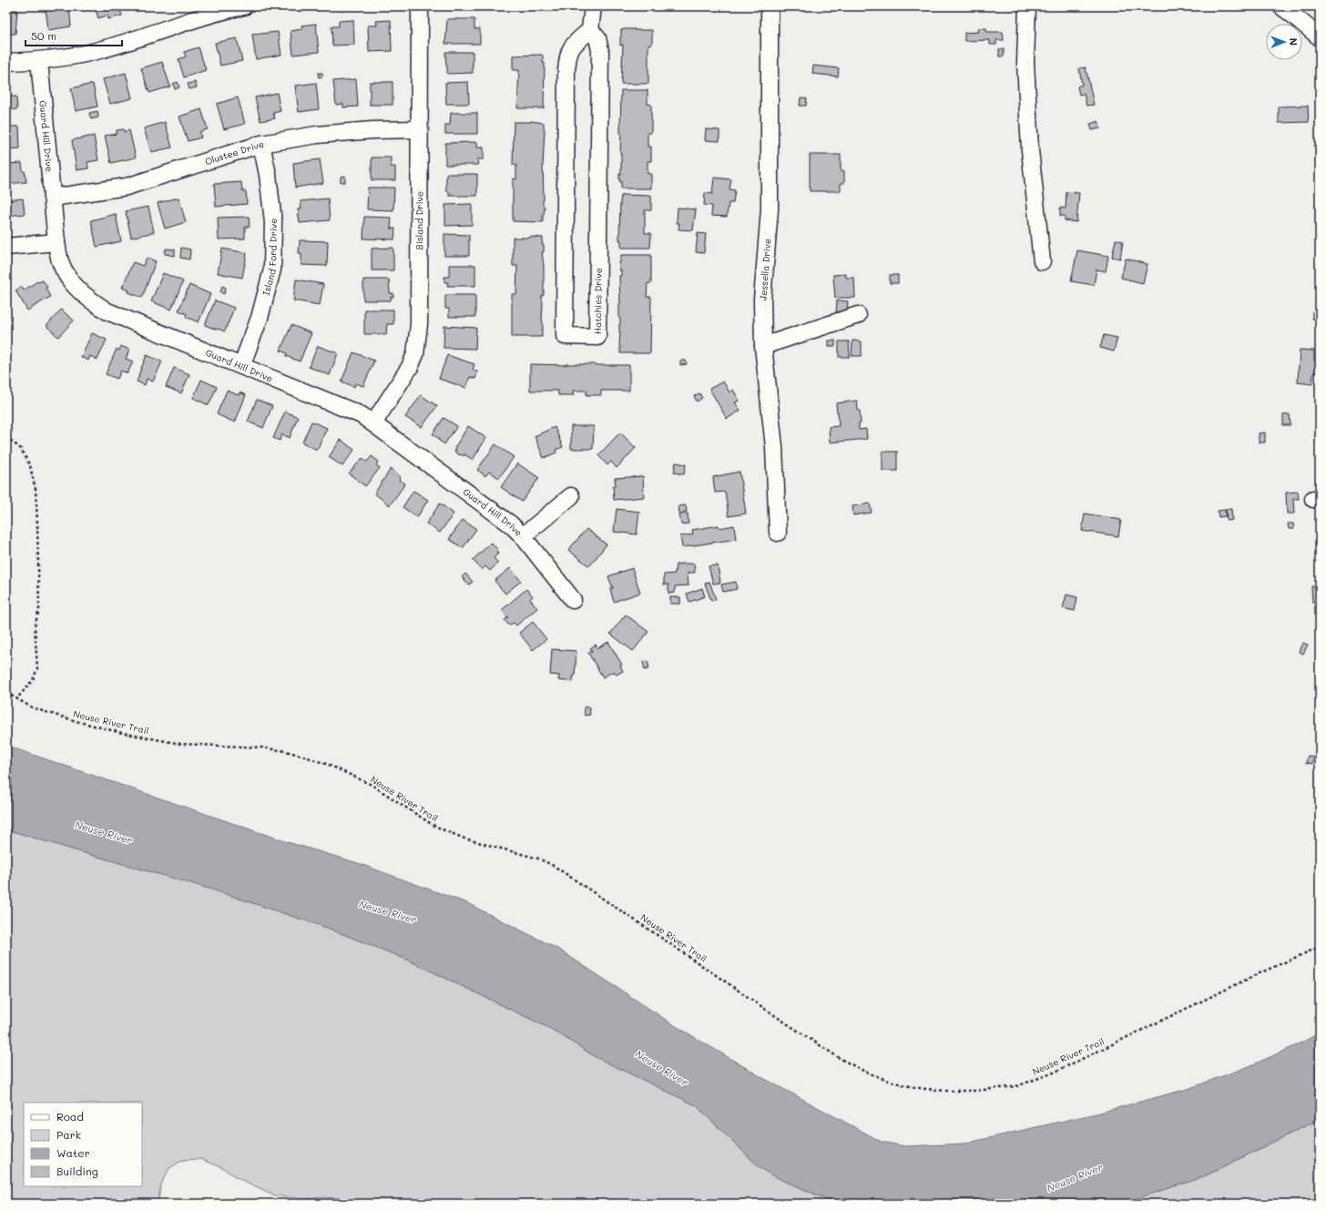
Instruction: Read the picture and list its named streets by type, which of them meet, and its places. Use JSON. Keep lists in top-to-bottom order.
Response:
{
  "streets": {
    "street": [
      "Guard Hill Drive",
      "Olustee Drive",
      "Bisland Drive",
      "Island Ford Drive",
      "Jessella Drive",
      "Hatchies Drive"
    ],
    "path": ["Neuse River Trail"]
  },
  "crossings": [
    ["Guard Hill Drive", "Olustee Drive"],
    ["Guard Hill Drive", "Bisland Drive"],
    ["Guard Hill Drive", "Island Ford Drive"],
    ["Olustee Drive", "Bisland Drive"],
    ["Olustee Drive", "Island Ford Drive"]
  ],
  "water": ["Neuse River"],
  "legend": [
    "Road",
    "Park",
    "Water",
    "Building"
  ],
  "scale_bar": "50 m",
  "north": "right"
}
